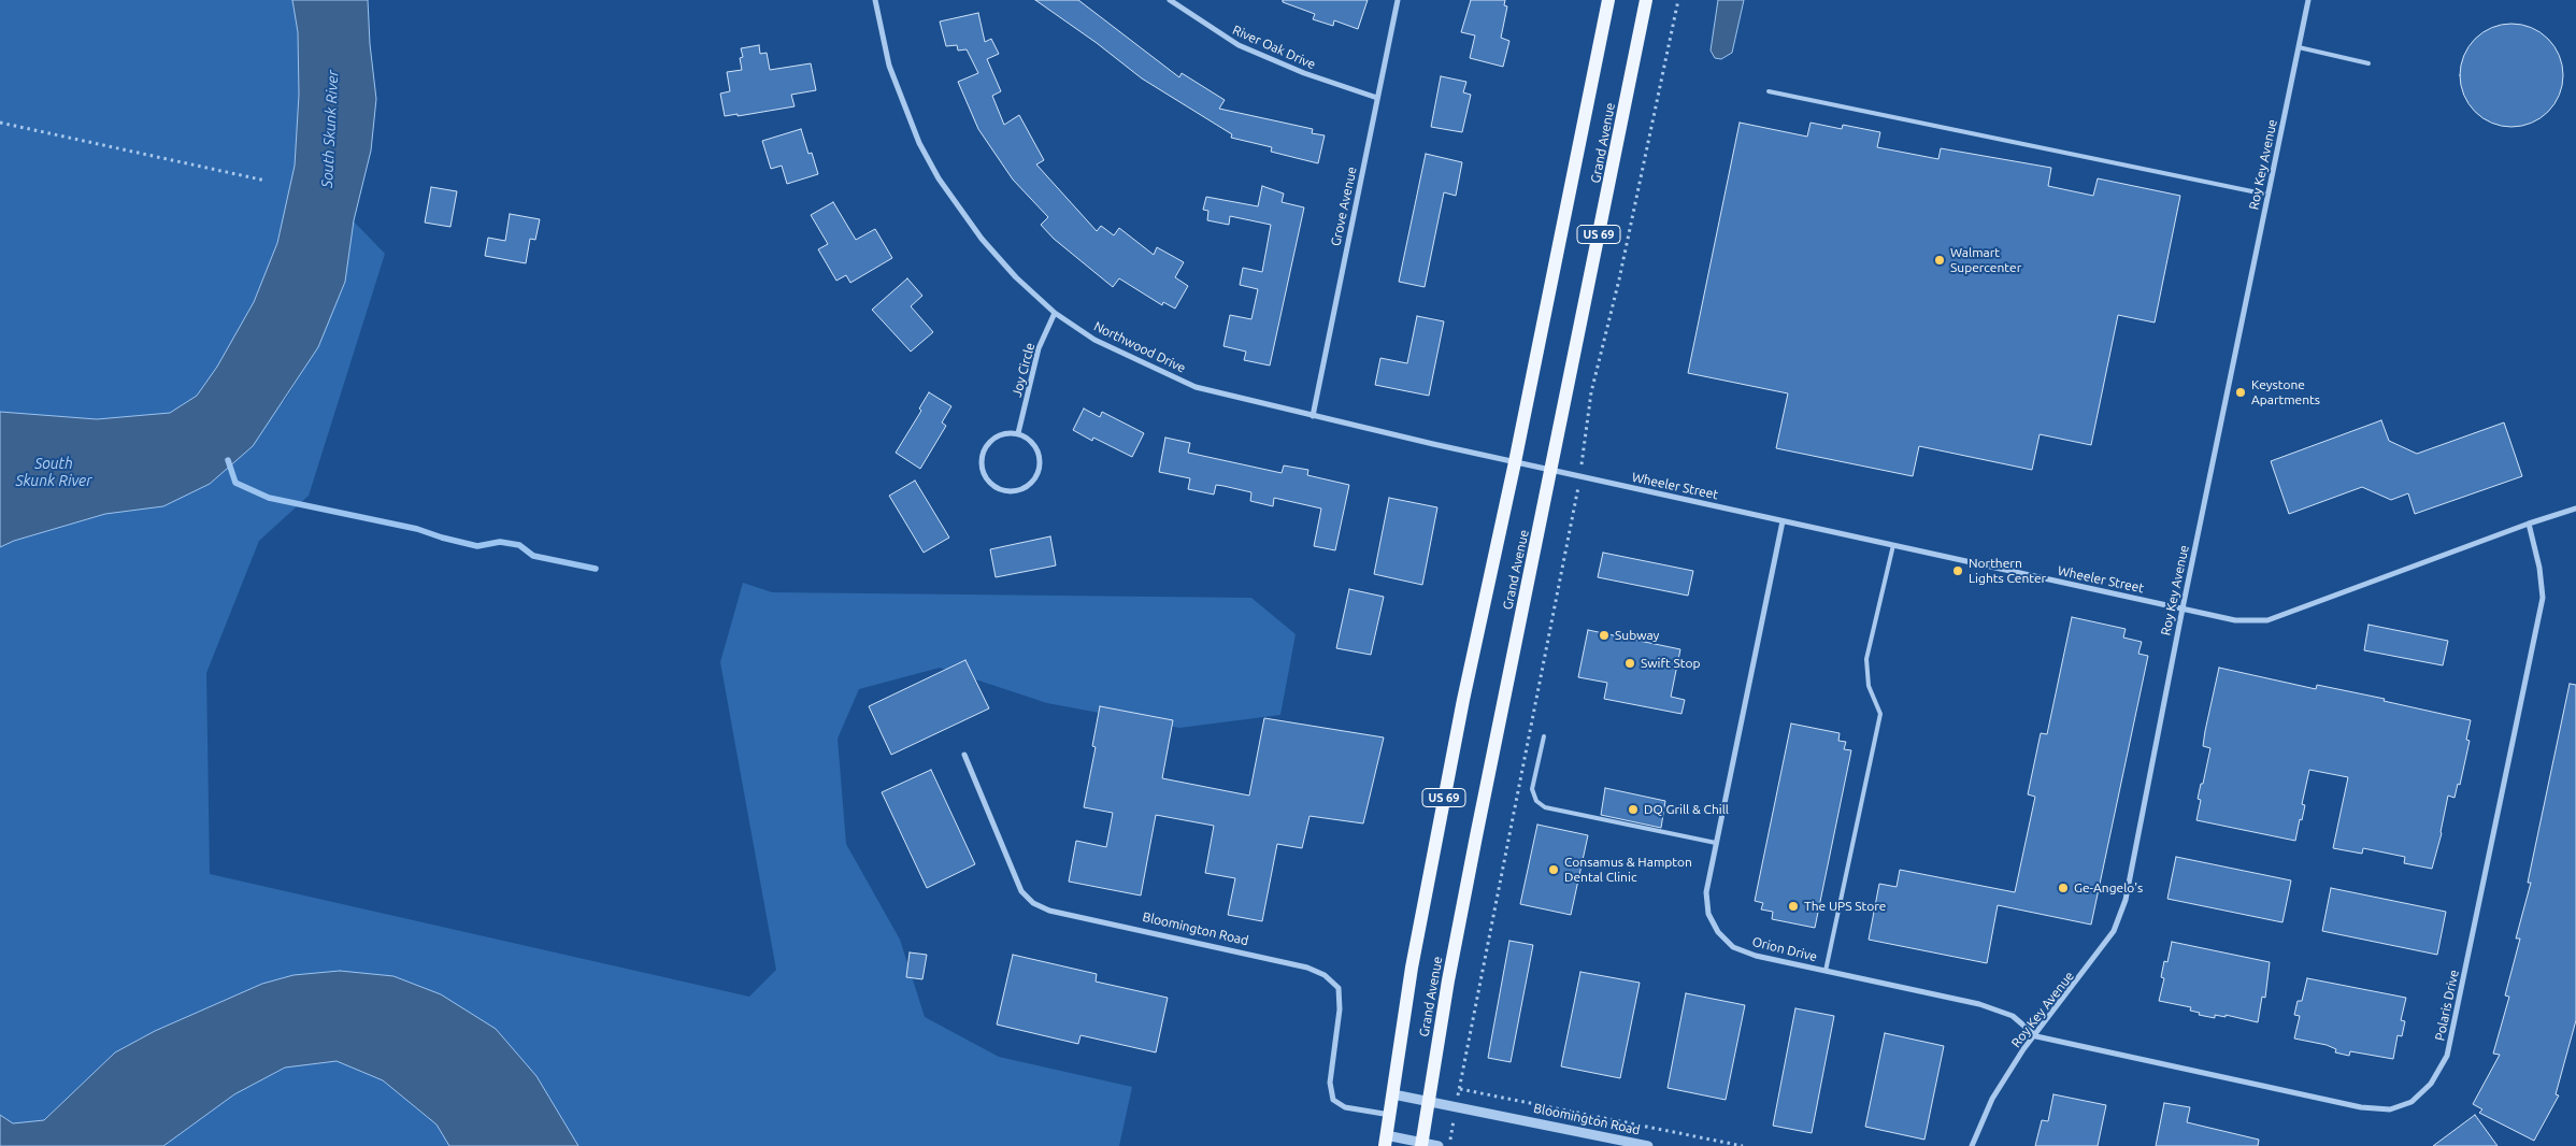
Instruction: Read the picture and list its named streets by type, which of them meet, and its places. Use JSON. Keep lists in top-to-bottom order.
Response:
{
  "streets": {
    "main road": ["Grand Avenue", "US 69"],
    "street": [
      "River Oak Drive",
      "Roy Key Avenue",
      "Grove Avenue",
      "Northwood Drive",
      "Joy Circle",
      "Wheeler Street",
      "Bloomington Road",
      "Orion Drive",
      "Polaris Drive"
    ]
  },
  "crossings": [
    ["River Oak Drive", "Grove Avenue"],
    ["Grand Avenue", "Northwood Drive"],
    ["Grand Avenue", "Wheeler Street"],
    ["Grand Avenue", "Bloomington Road"],
    ["Roy Key Avenue", "Wheeler Street"],
    ["Roy Key Avenue", "Orion Drive"],
    ["Roy Key Avenue", "Polaris Drive"],
    ["Grove Avenue", "Northwood Drive"],
    ["Northwood Drive", "Joy Circle"],
    ["Northwood Drive", "Wheeler Street"],
    ["Wheeler Street", "Orion Drive"],
    ["Wheeler Street", "Polaris Drive"],
    ["Orion Drive", "Polaris Drive"]
  ],
  "water": ["South Skunk River"],
  "places": [
    "Walmart Supercenter",
    "Keystone Apartments",
    "Northern Lights Center",
    "Subway",
    "Swift Stop",
    "DQ Grill & Chill",
    "Consamus & Hampton Dental Clinic",
    "Ge-Angelo's",
    "The UPS Store"
  ]
}
